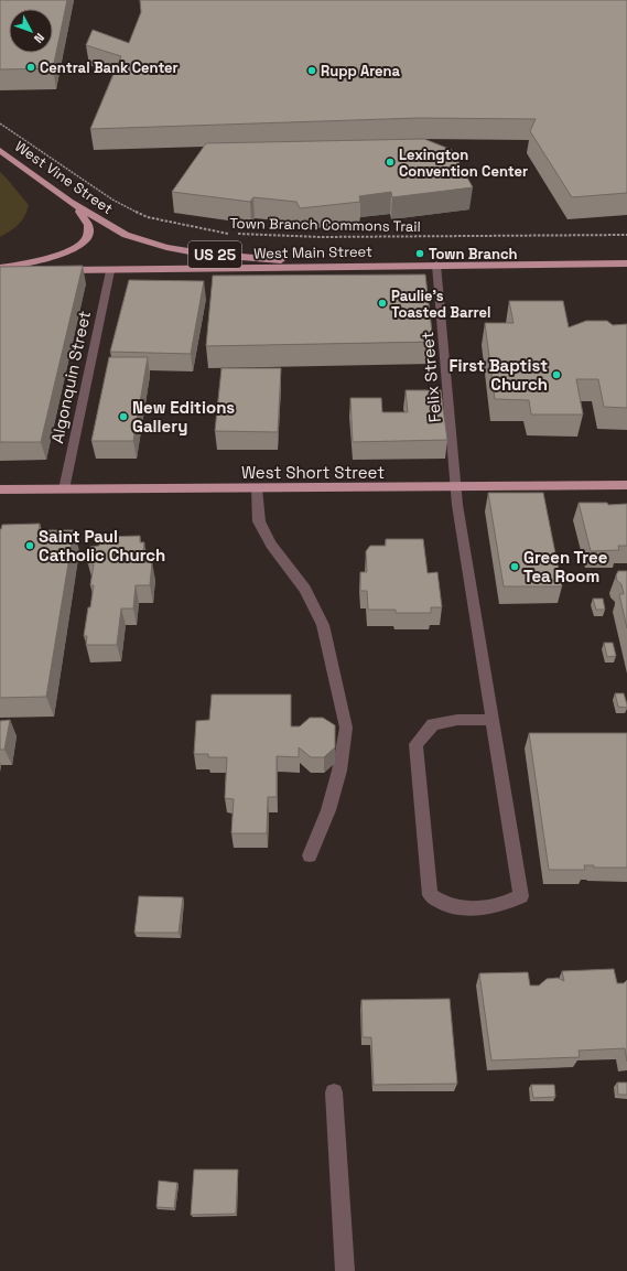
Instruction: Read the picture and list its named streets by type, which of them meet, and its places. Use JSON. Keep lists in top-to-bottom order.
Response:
{
  "streets": {
    "main road": [
      "West Vine Street",
      "West Main Street",
      "US 25",
      "West Short Street"
    ],
    "street": ["Algonquin Street", "Felix Street"],
    "path": ["Town Branch Commons Trail"]
  },
  "crossings": [
    ["West Vine Street", "West Main Street"],
    ["West Main Street", "Algonquin Street"],
    ["West Main Street", "Felix Street"],
    ["Algonquin Street", "West Short Street"],
    ["Felix Street", "West Short Street"]
  ],
  "places": [
    "Central Bank Center",
    "Rupp Arena",
    "Lexington Convention Center",
    "Town Branch",
    "Paulie's Toasted Barrel",
    "First Baptist Church",
    "New Editions Gallery",
    "Saint Paul Catholic Church",
    "Green Tree Tea Room"
  ],
  "north": "bottom right"
}
